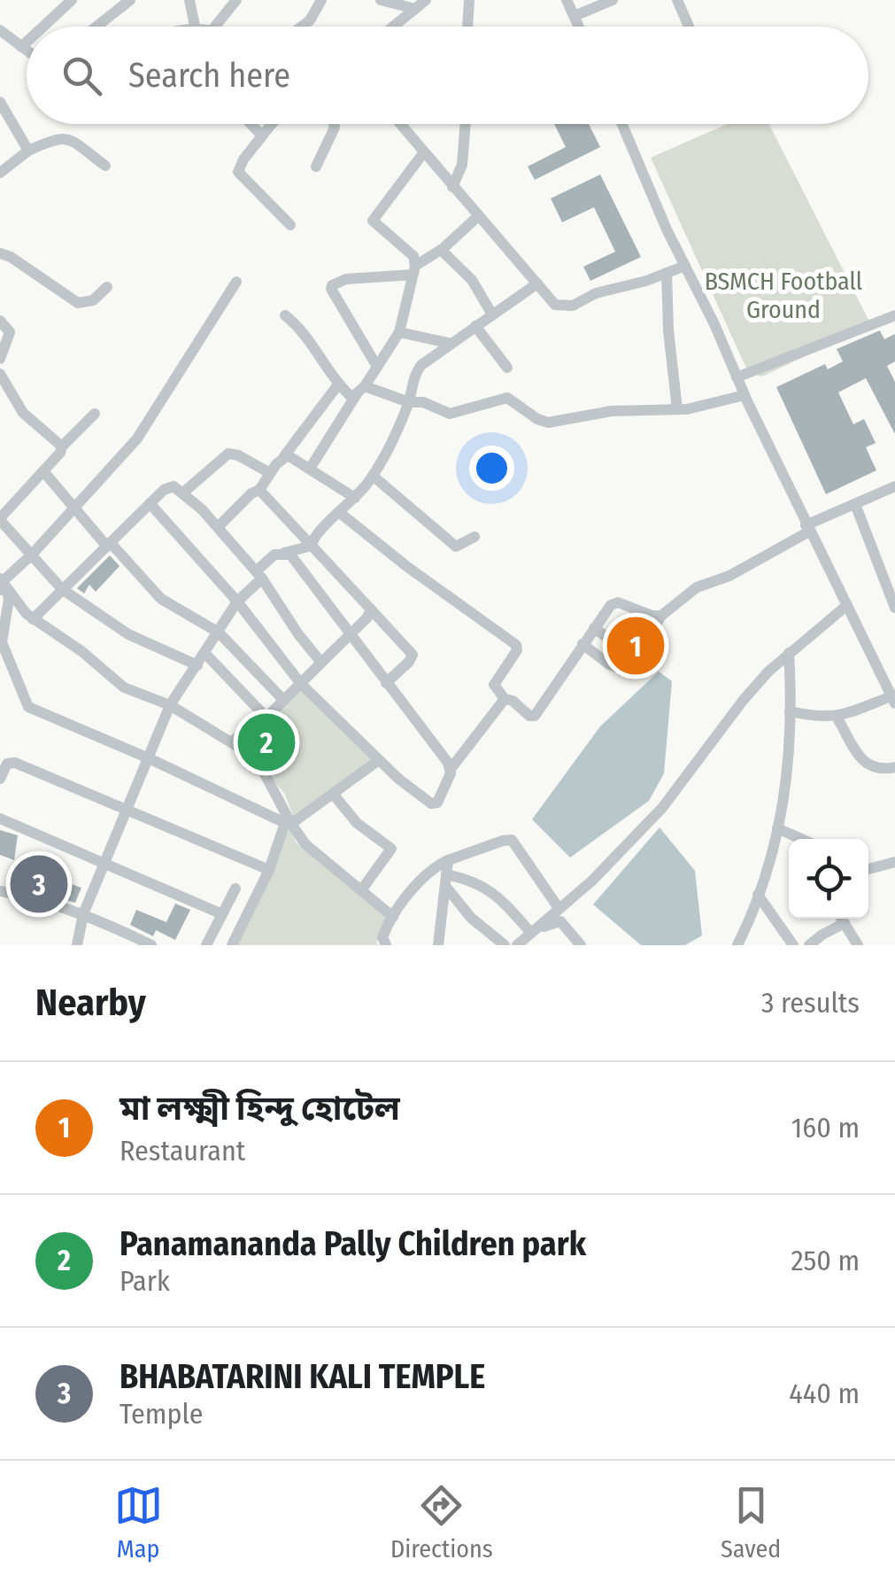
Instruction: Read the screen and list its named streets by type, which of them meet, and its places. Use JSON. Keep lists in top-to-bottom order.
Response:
{
  "parks": ["BSMCH Football Ground"],
  "page": {
    "search": "Search here",
    "pins": ["1", "2", "3"],
    "heading": ["Nearby", "3 results"],
    "list": [
      {
        "mark": "1",
        "name": "মা লক্ষ্মী হিন্দু হোটেল",
        "note": "Restaurant",
        "value": "160 m"
      },
      {
        "mark": "2",
        "name": "Panamananda Pally Children park",
        "note": "Park",
        "value": "250 m"
      },
      {
        "mark": "3",
        "name": "BHABATARINI KALI TEMPLE",
        "note": "Temple",
        "value": "440 m"
      }
    ],
    "nav": ["Map", "Directions", "Saved"]
  }
}
